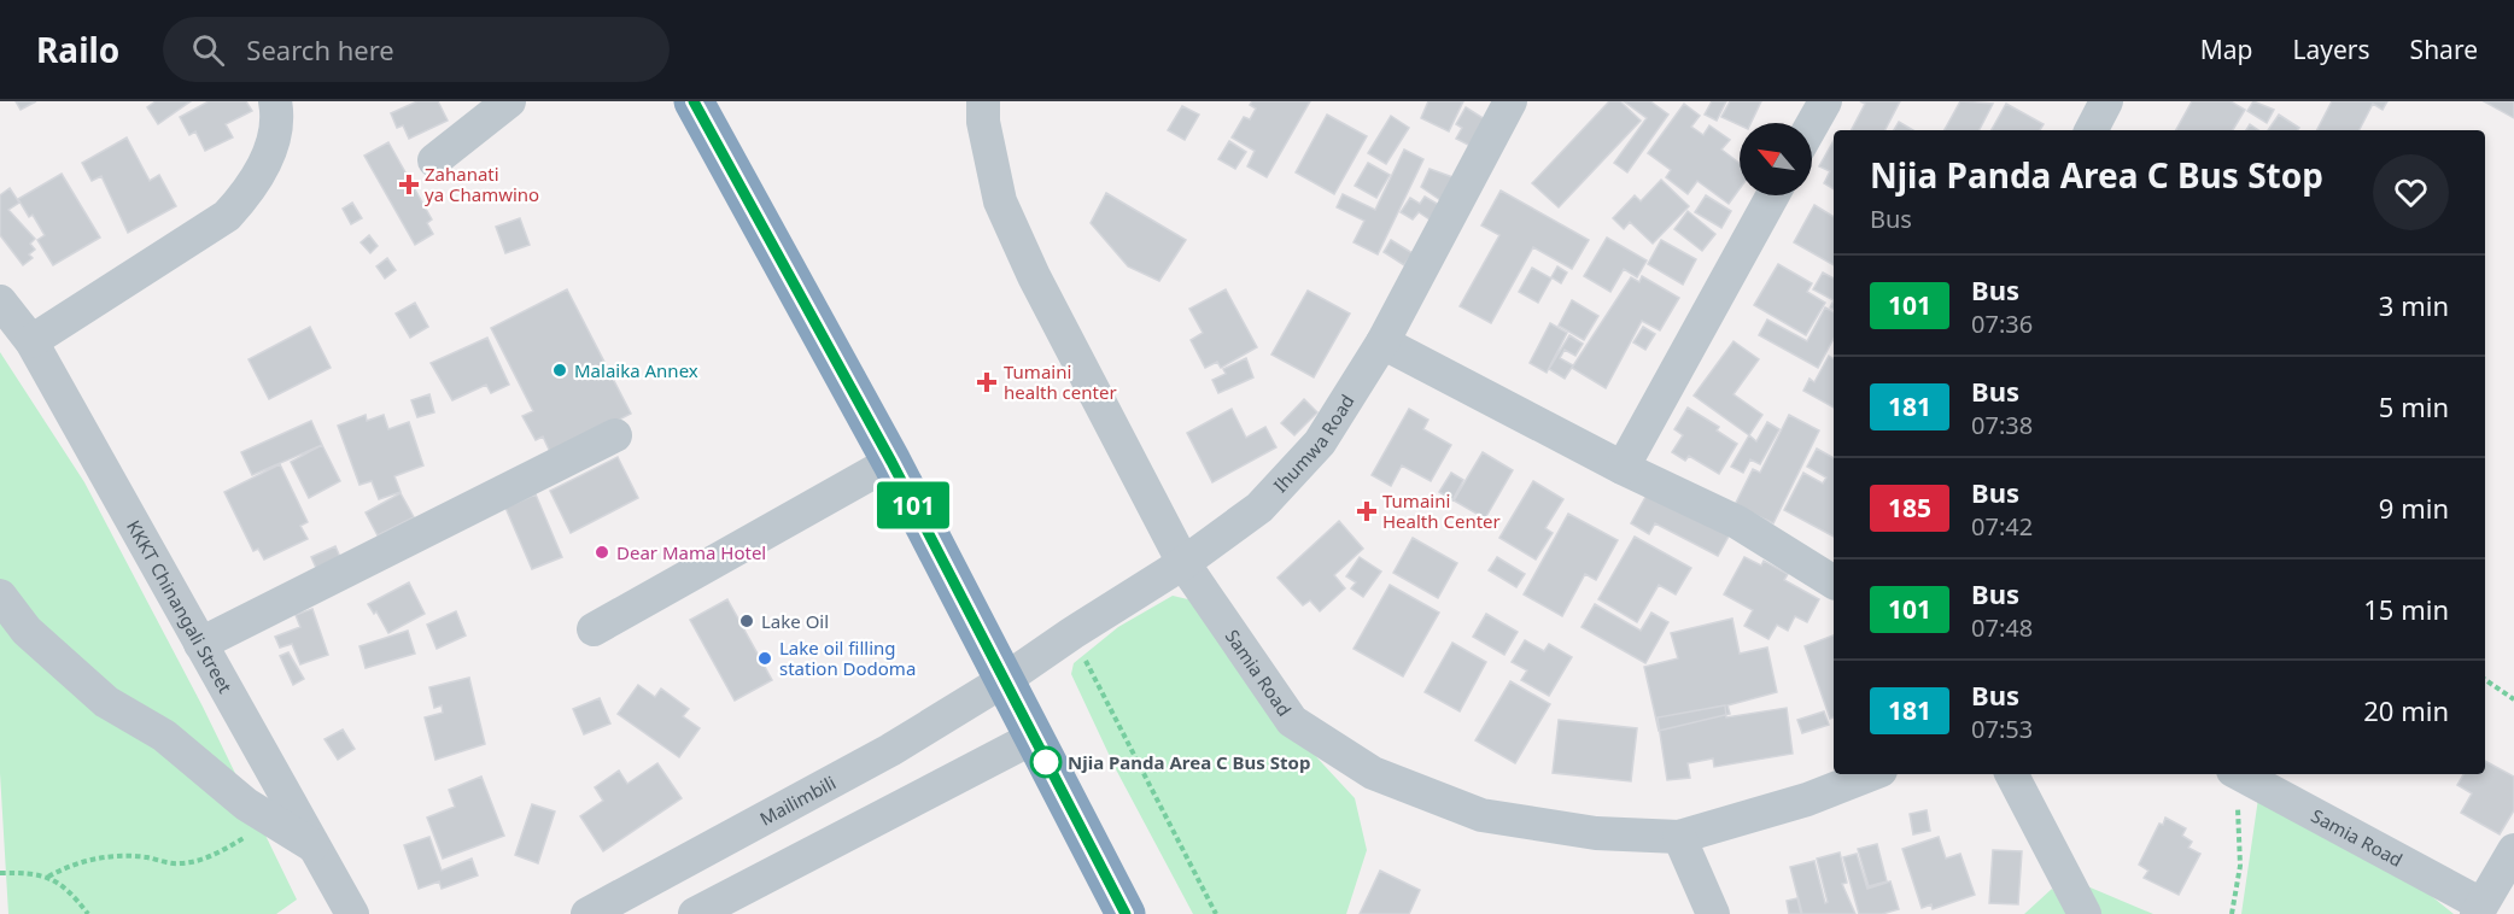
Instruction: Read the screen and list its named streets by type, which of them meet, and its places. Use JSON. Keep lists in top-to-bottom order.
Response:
{
  "streets": {
    "street": [
      "Ihumwa Road",
      "KKKT Chinangali Street",
      "Samia Road",
      "Mailimbili"
    ]
  },
  "crossings": [
    ["Ihumwa Road", "Samia Road"],
    ["Ihumwa Road", "Mailimbili"]
  ],
  "places": {
    "health": ["Zahanati ya Chamwino", "Tumaini health center", "Tumaini Health Center"],
    "other": [
      "Malaika Annex",
      "Dear Mama Hotel",
      "Lake Oil",
      "Lake oil filling station Dodoma",
      "Njia Panda Area C Bus Stop"
    ]
  },
  "lines": ["bus line 101"],
  "north": "top left",
  "page": {
    "header": "Railo",
    "search": "Search here",
    "nav": ["Map", "Layers", "Share"],
    "on_map": "101",
    "heading": ["Njia Panda Area C Bus Stop", "Bus"],
    "list": [
      {
        "mark": "101",
        "name": "Bus",
        "note": "07:36",
        "value": "3 min"
      },
      {
        "mark": "181",
        "name": "Bus",
        "note": "07:38",
        "value": "5 min"
      },
      {
        "mark": "185",
        "name": "Bus",
        "note": "07:42",
        "value": "9 min"
      },
      {
        "mark": "101",
        "name": "Bus",
        "note": "07:48",
        "value": "15 min"
      },
      {
        "mark": "181",
        "name": "Bus",
        "note": "07:53",
        "value": "20 min"
      }
    ]
  }
}
